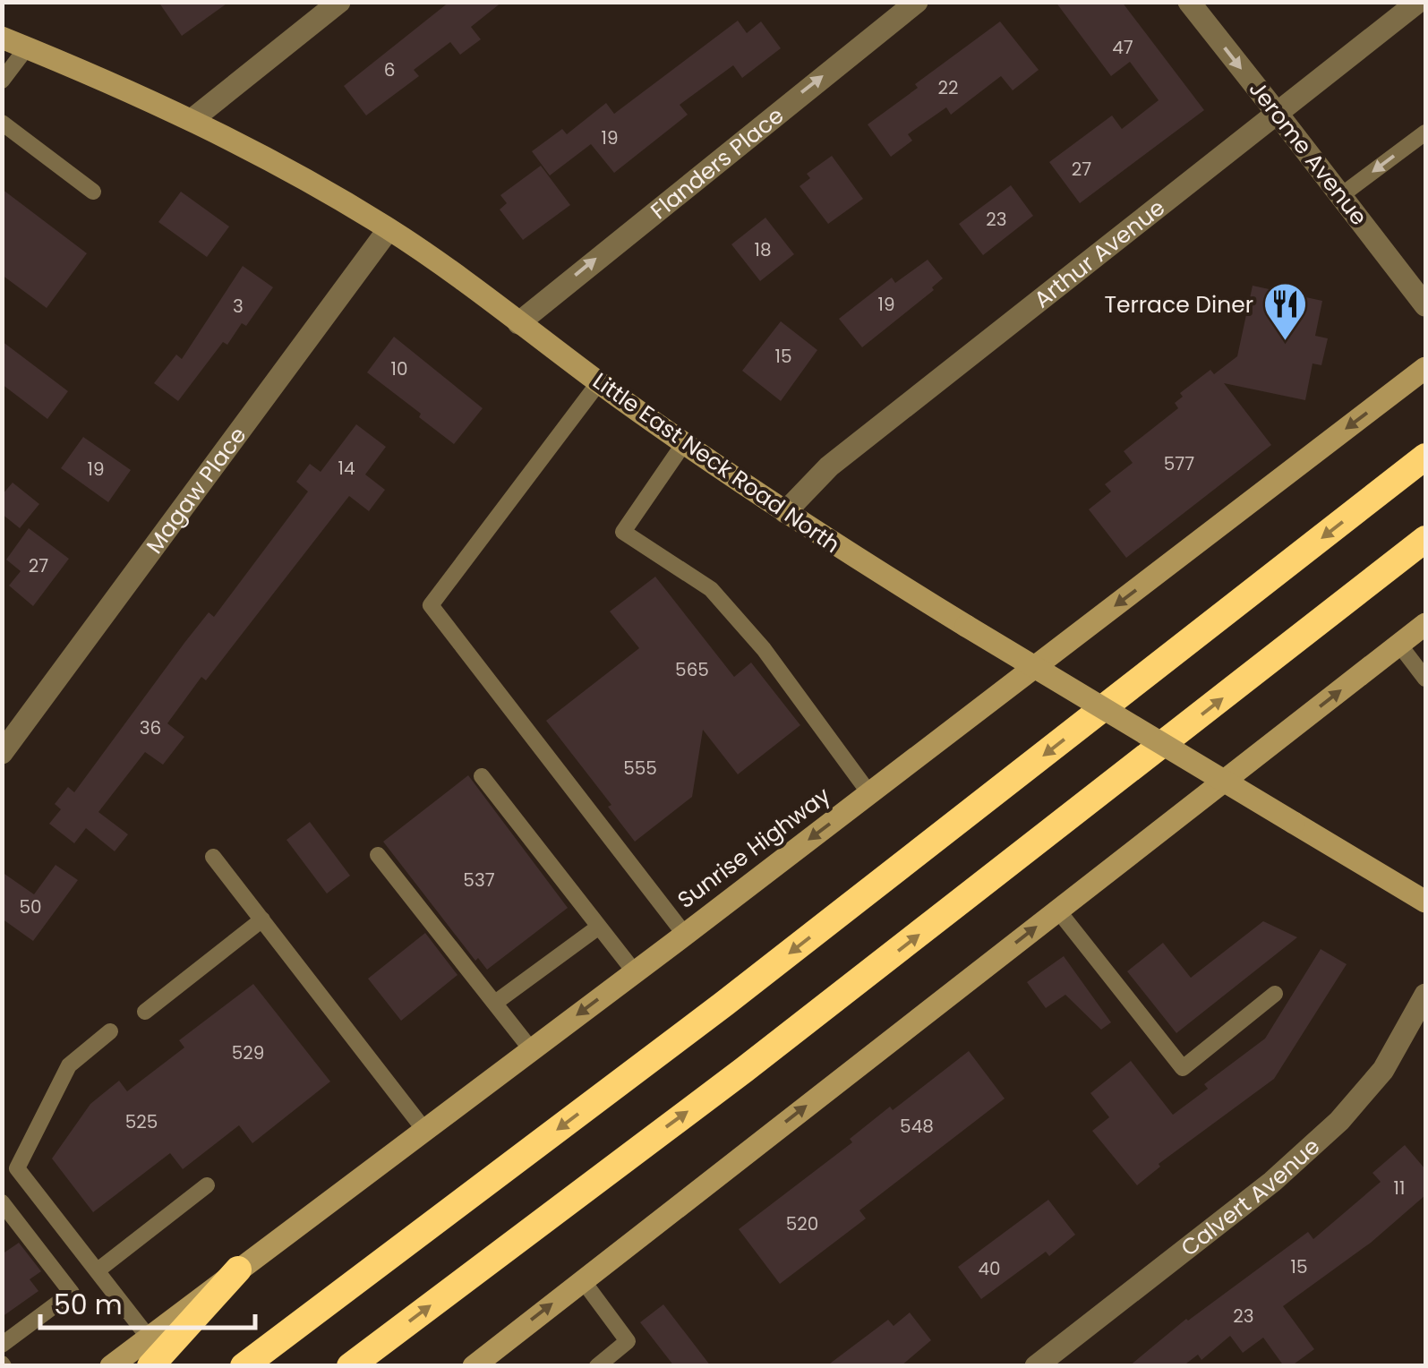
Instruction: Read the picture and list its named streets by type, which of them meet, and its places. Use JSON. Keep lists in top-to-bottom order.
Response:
{
  "streets": {
    "main road": ["Little East Neck Road North", "Sunrise Highway"],
    "street": [
      "Jerome Avenue",
      "Flanders Place",
      "Arthur Avenue",
      "Magaw Place",
      "Calvert Avenue"
    ]
  },
  "crossings": [
    ["Jerome Avenue", "Arthur Avenue"],
    ["Flanders Place", "Little East Neck Road North"],
    ["Arthur Avenue", "Little East Neck Road North"],
    ["Little East Neck Road North", "Magaw Place"]
  ],
  "one_way": ["Jerome Avenue", "Flanders Place", "Sunrise Highway"],
  "places": {
    "restaurant": ["Terrace Diner"]
  },
  "house_numbers": [
    "47",
    "6",
    "22",
    "19",
    "27",
    "23",
    "18",
    "19",
    "3",
    "15",
    "10",
    "577",
    "14",
    "19",
    "27",
    "565",
    "36",
    "555",
    "537",
    "50",
    "529",
    "525",
    "548",
    "11",
    "520",
    "15",
    "40",
    "23"
  ],
  "scale_bar": "50 m"
}
